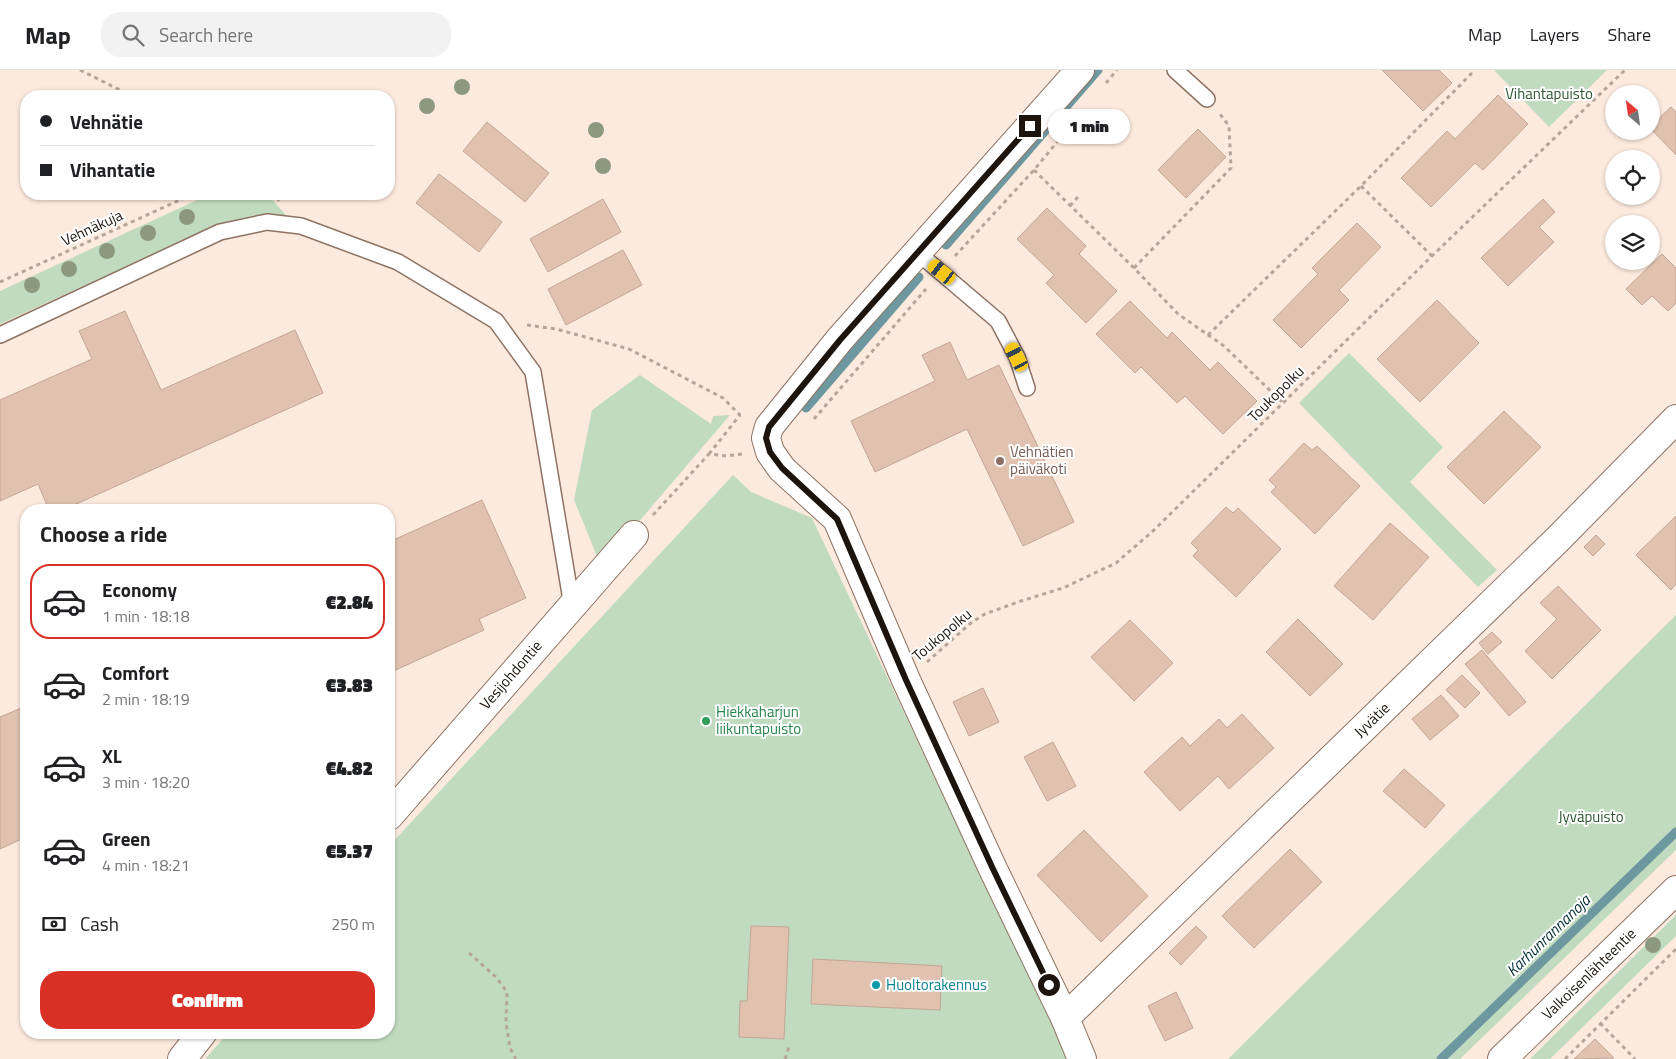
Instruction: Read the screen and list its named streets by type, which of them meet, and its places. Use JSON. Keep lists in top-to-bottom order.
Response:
{
  "streets": {
    "street": ["Vesijohdontie", "Jyvätie", "Valkoisenlähteentie"],
    "path": ["Vehnäkuja", "Toukopolku"]
  },
  "water": ["Karhunrannanoja"],
  "parks": ["Vihantapuisto", "Jyväpuisto"],
  "places": ["Vehnätien päiväkoti", "Hiekkaharjun liikuntapuisto", "Huoltorakennus"],
  "north": "top left",
  "page": {
    "header": "Map",
    "search": "Search here",
    "nav": ["Map", "Layers", "Share"],
    "banner": ["Vehnätie", "Vihantatie"],
    "bubble": "1 min",
    "heading": "Choose a ride",
    "list": [
      {
        "name": "Economy",
        "note": "1 min · 18:18",
        "value": "€2.84"
      },
      {
        "name": "Comfort",
        "note": "2 min · 18:19",
        "value": "€3.83"
      },
      {
        "name": "XL",
        "note": "3 min · 18:20",
        "value": "€4.82"
      },
      {
        "name": "Green",
        "note": "4 min · 18:21",
        "value": "€5.37"
      }
    ],
    "pay": ["Cash", "250 m"],
    "buttons": "Confirm"
  }
}
